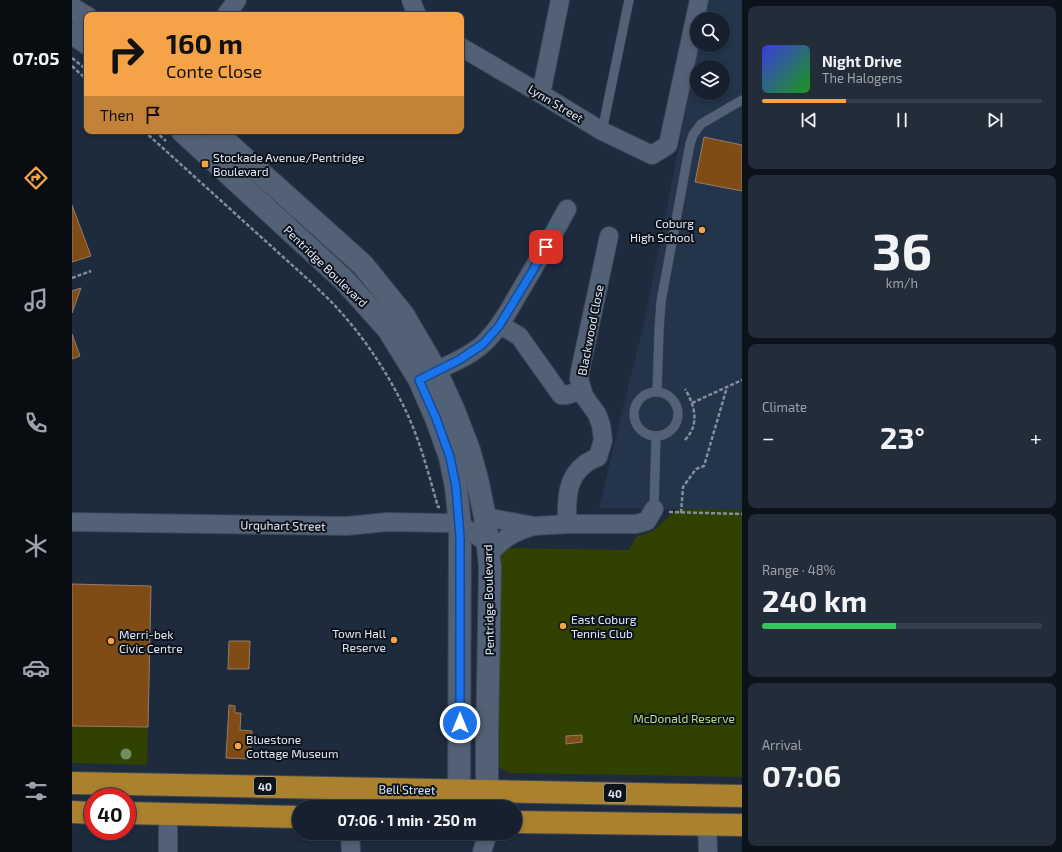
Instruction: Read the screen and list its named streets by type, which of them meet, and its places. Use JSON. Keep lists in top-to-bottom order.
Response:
{
  "streets": {
    "highway": ["40", "Bell Street"],
    "street": [
      "Lynn Street",
      "Pentridge Boulevard",
      "Blackwood Close",
      "Urquhart Street"
    ]
  },
  "crossings": [
    ["Pentridge Boulevard", "Urquhart Street"],
    ["Pentridge Boulevard", "Bell Street"]
  ],
  "parks": ["McDonald Reserve"],
  "places": {
    "transit": ["Stockade Avenue/Pentridge Boulevard"],
    "other": [
      "Coburg High School",
      "East Coburg Tennis Club",
      "Town Hall Reserve",
      "Merri-bek Civic Centre",
      "Bluestone Cottage Museum"
    ]
  },
  "page": {
    "tabs": "07:05",
    "turn": ["160 m", "Conte Close"],
    "song": ["Night Drive", "The Halogens"],
    "then": "Then",
    "tile": [
      ["36", "km/h"],
      "Climate",
      ["Range · 48%", "240 km"],
      ["Arrival", "07:06"]
    ],
    "heat": ["−", "23°", "+"],
    "limit": "40",
    "trip": "07:06 · 1 min · 250 m"
  }
}
